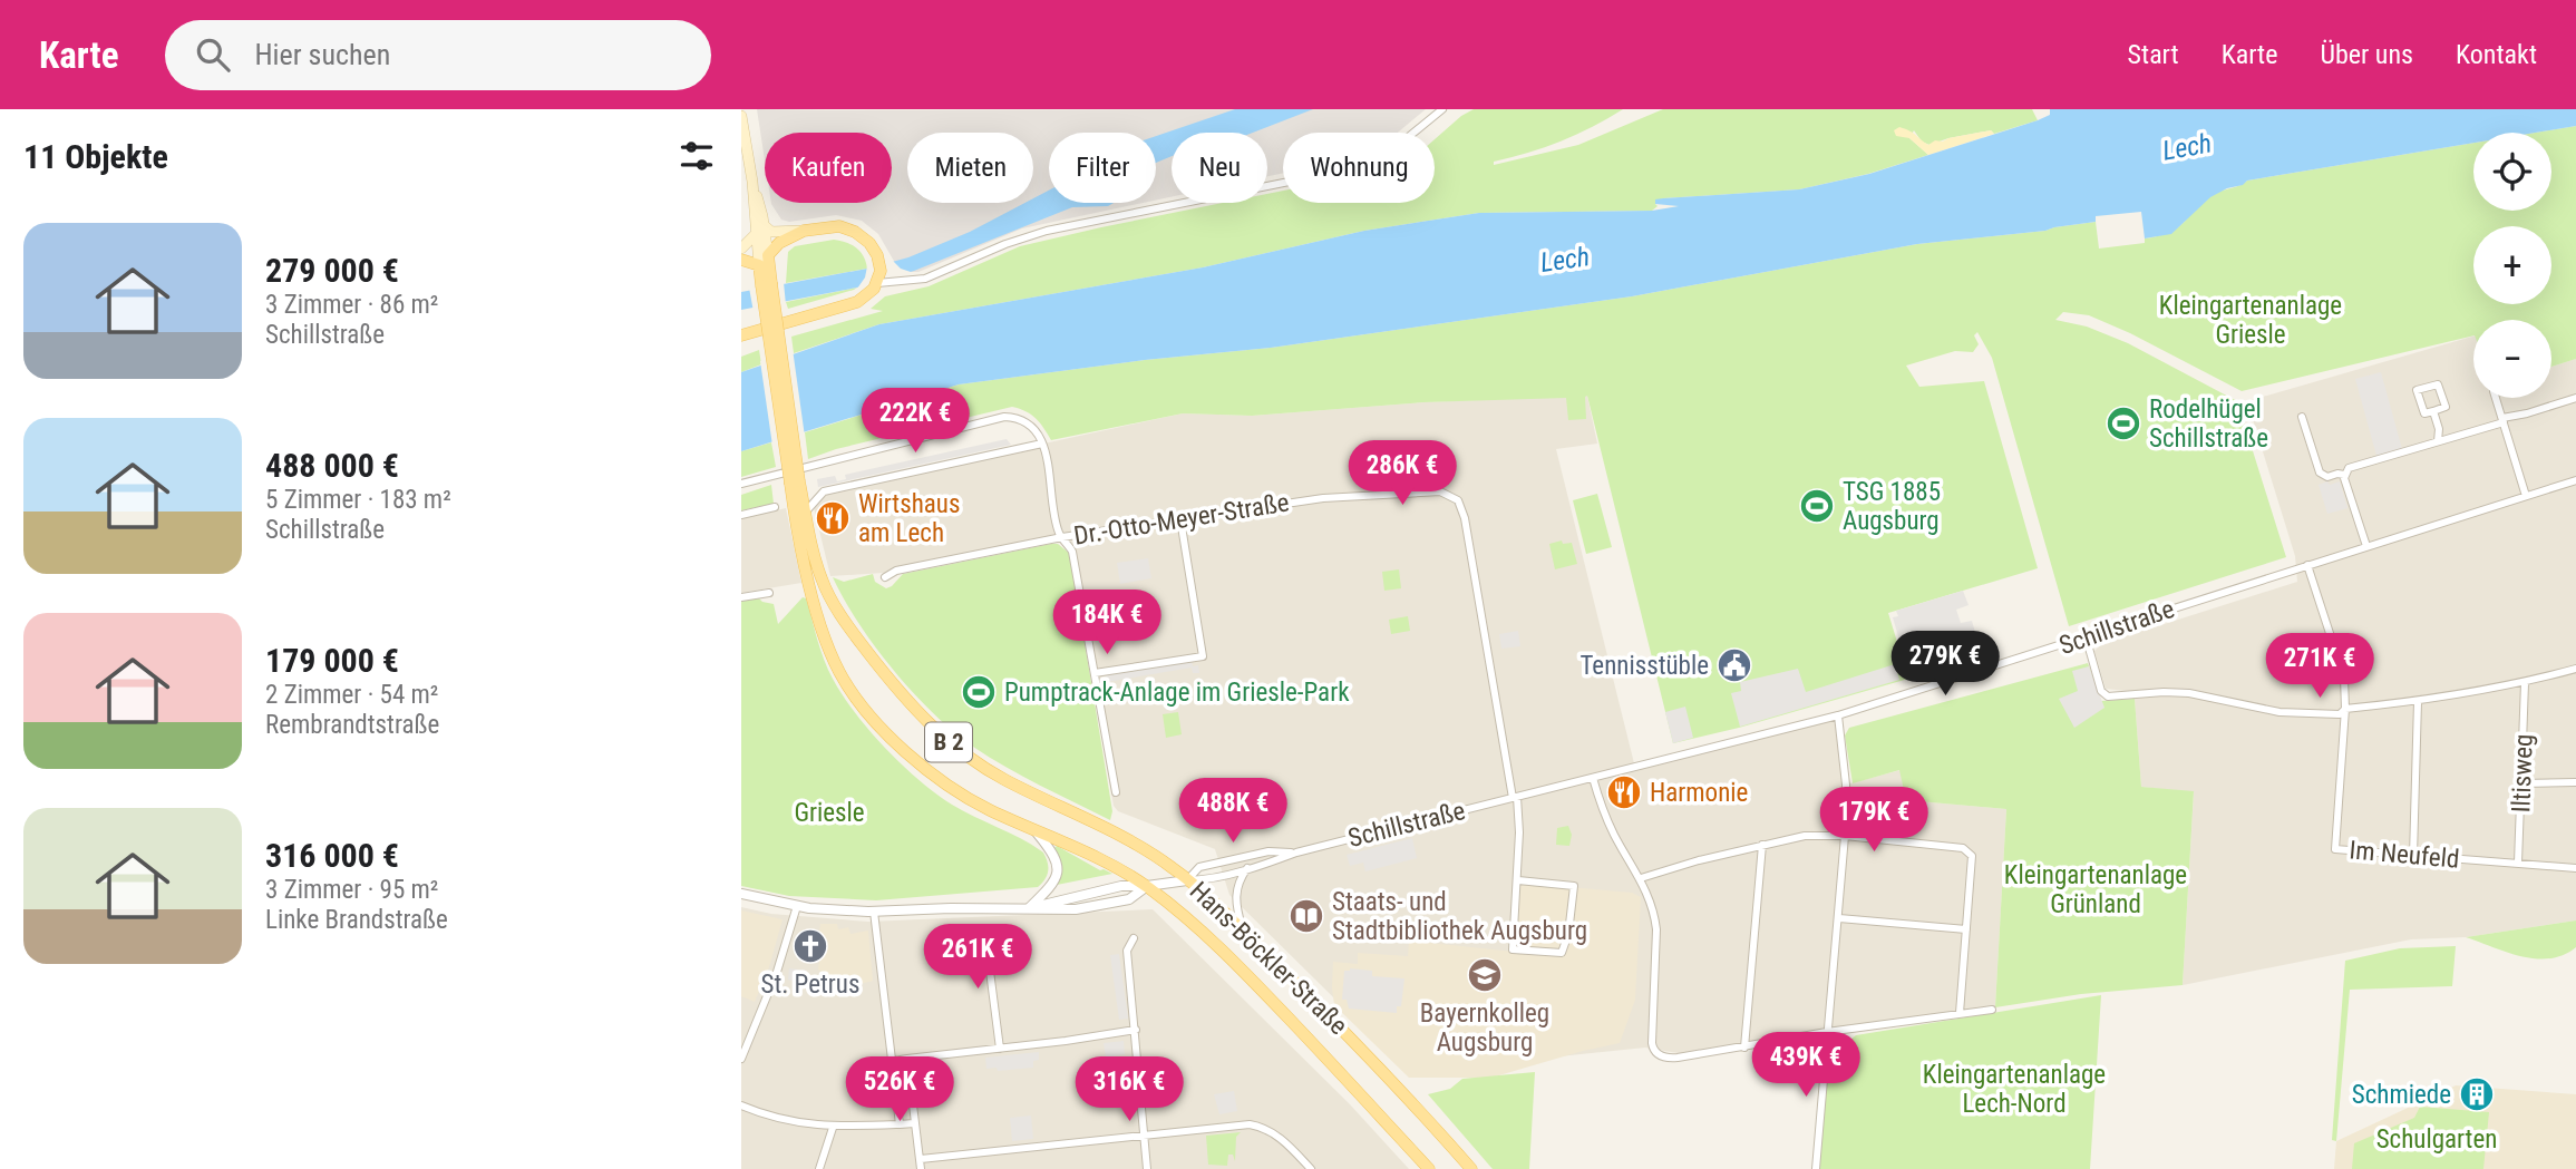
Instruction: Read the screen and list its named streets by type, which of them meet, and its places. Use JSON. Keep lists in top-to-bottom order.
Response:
{
  "streets": {
    "main road": ["B 2", "Hans-Böckler-Straße"],
    "street": [
      "Dr.-Otto-Meyer-Straße",
      "Schillstraße",
      "Iltisweg",
      "Im Neufeld"
    ]
  },
  "crossings": [
    ["Dr.-Otto-Meyer-Straße", "Schillstraße"],
    ["Schillstraße", "Im Neufeld"],
    ["Schillstraße", "Hans-Böckler-Straße"],
    ["B 2", "Hans-Böckler-Straße"],
    ["Iltisweg", "Im Neufeld"]
  ],
  "water": ["Lech"],
  "parks": [
    "Kleingartenanlage Griesle",
    "Griesle",
    "Kleingartenanlage Grünland",
    "Kleingartenanlage Lech-Nord",
    "Schulgarten"
  ],
  "places": {
    "sports": ["Rodelhügel Schillstraße", "TSG 1885 Augsburg", "Pumptrack-Anlage im Griesle-Park"],
    "restaurant": ["Wirtshaus am Lech", "Harmonie"],
    "public building": ["Tennisstüble"],
    "library": ["Staats- und Stadtbibliothek Augsburg"],
    "church": ["St. Petrus"],
    "school or university": ["Bayernkolleg Augsburg"],
    "building": ["Schmiede"]
  },
  "page": {
    "header": "Karte",
    "search": "Hier suchen",
    "nav": [
      "Start",
      "Karte",
      "Über uns",
      "Kontakt"
    ],
    "heading": "11 Objekte",
    "map_buttons": ["+", "−"],
    "chip": [
      "Kaufen",
      "Mieten",
      "Filter",
      "Neu",
      "Wohnung"
    ],
    "list": [
      {
        "name": "279 000 €",
        "note": "3 Zimmer · 86 m² · Schillstraße"
      },
      {
        "name": "488 000 €",
        "note": "5 Zimmer · 183 m² · Schillstraße"
      },
      {
        "name": "179 000 €",
        "note": "2 Zimmer · 54 m² · Rembrandtstraße"
      },
      {
        "name": "316 000 €",
        "note": "3 Zimmer · 95 m² · Linke Brandstraße"
      }
    ],
    "price": [
      "222K €",
      "286K €",
      "184K €",
      "279K €",
      "271K €",
      "488K €",
      "179K €",
      "261K €",
      "439K €",
      "526K €",
      "316K €"
    ]
  }
}
